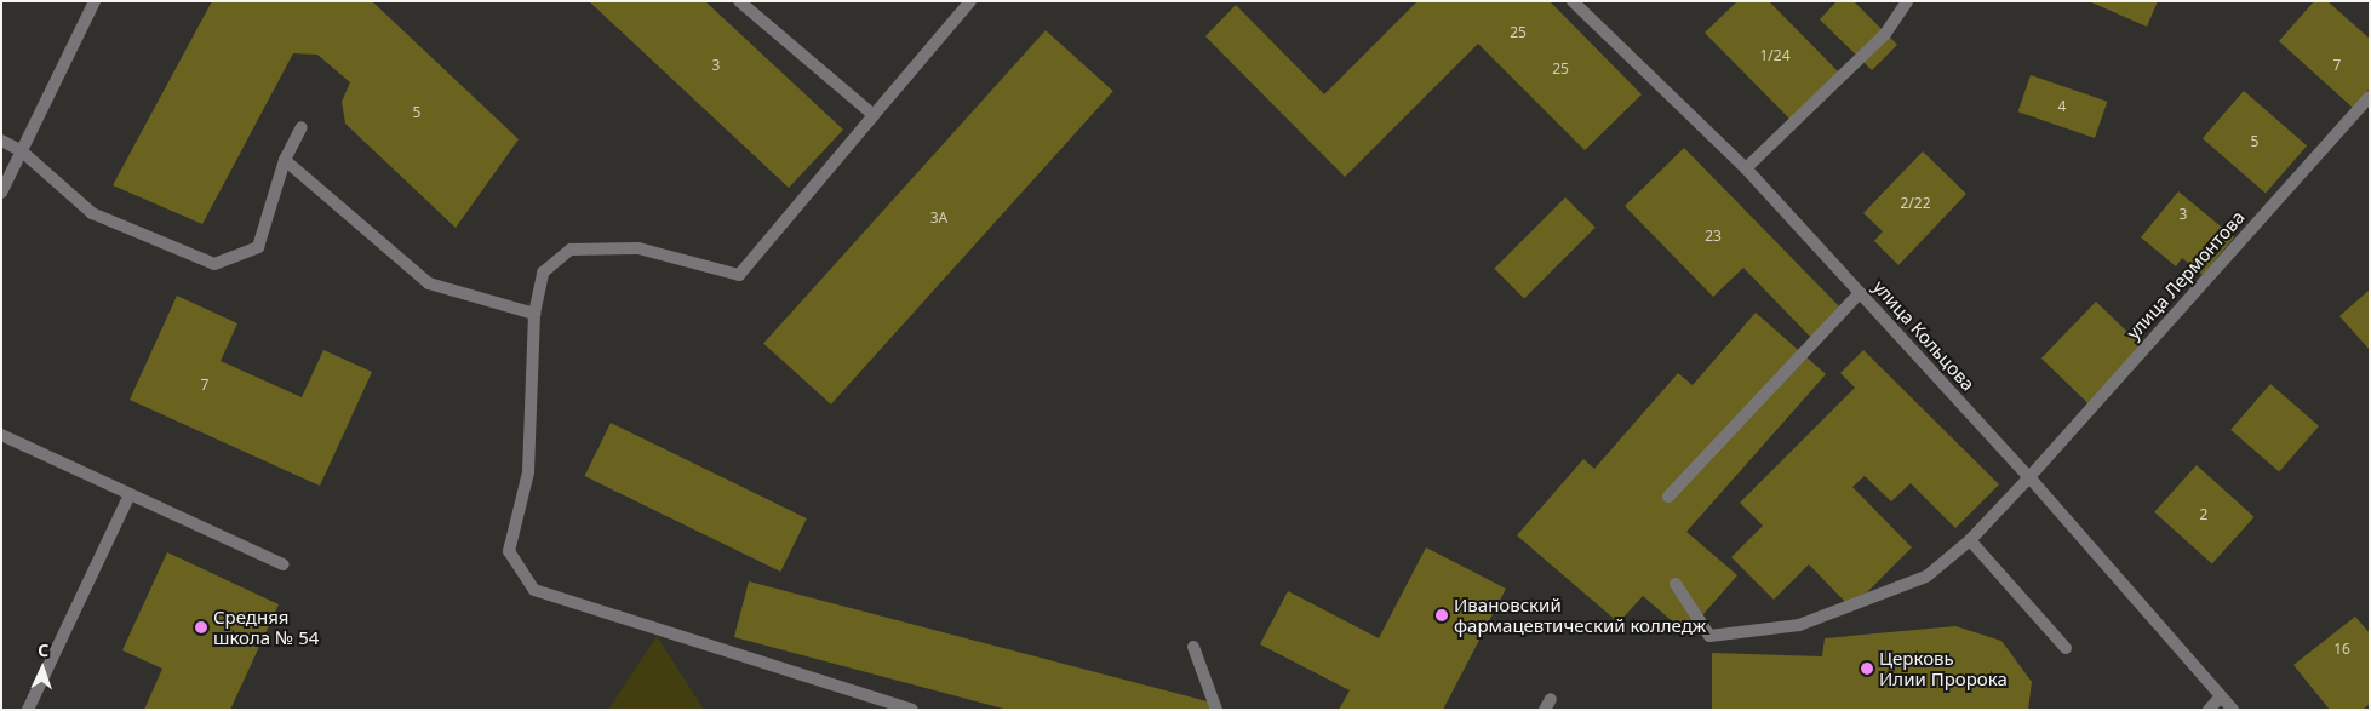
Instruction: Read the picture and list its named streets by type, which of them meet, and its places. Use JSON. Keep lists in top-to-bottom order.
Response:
{
  "streets": {
    "street": ["улица Лермонтова", "улица Кольцова"]
  },
  "crossings": [
    ["улица Лермонтова", "улица Кольцова"]
  ],
  "places": ["Ивановский фармацевтический колледж", "Средняя школа № 54", "Церковь Илии Пророка"],
  "house_numbers": [
    "25",
    "1/24",
    "3",
    "7",
    "25",
    "4",
    "5",
    "5",
    "2/22",
    "3",
    "3А",
    "23",
    "7",
    "2",
    "16"
  ],
  "north": "top"
}
